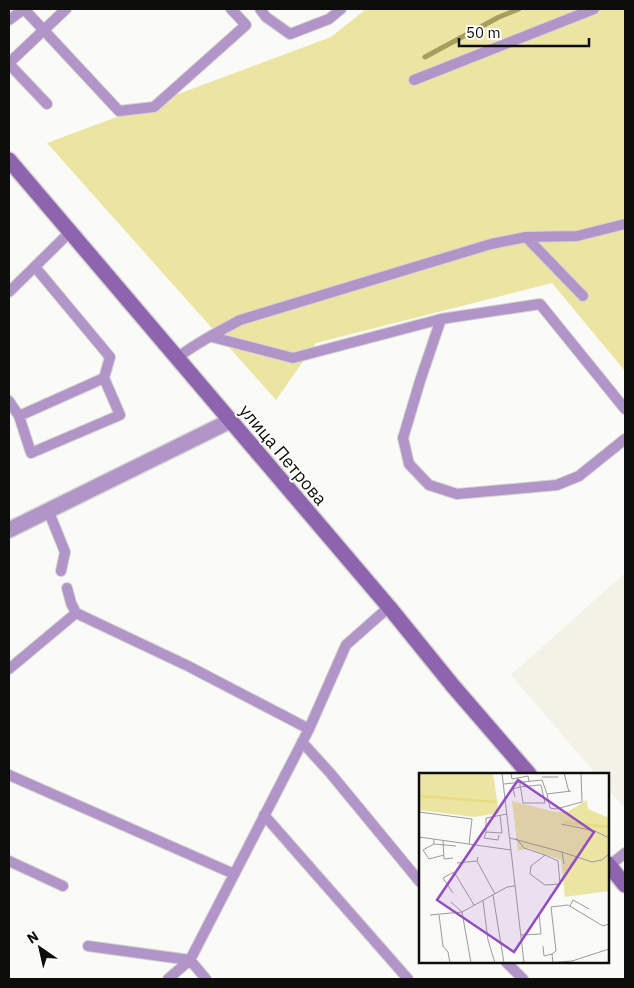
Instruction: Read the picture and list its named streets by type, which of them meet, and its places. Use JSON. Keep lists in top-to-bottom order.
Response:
{
  "streets": {
    "main road": ["улица Петрова"]
  },
  "scale_bar": "50 m",
  "north": "top left"
}
